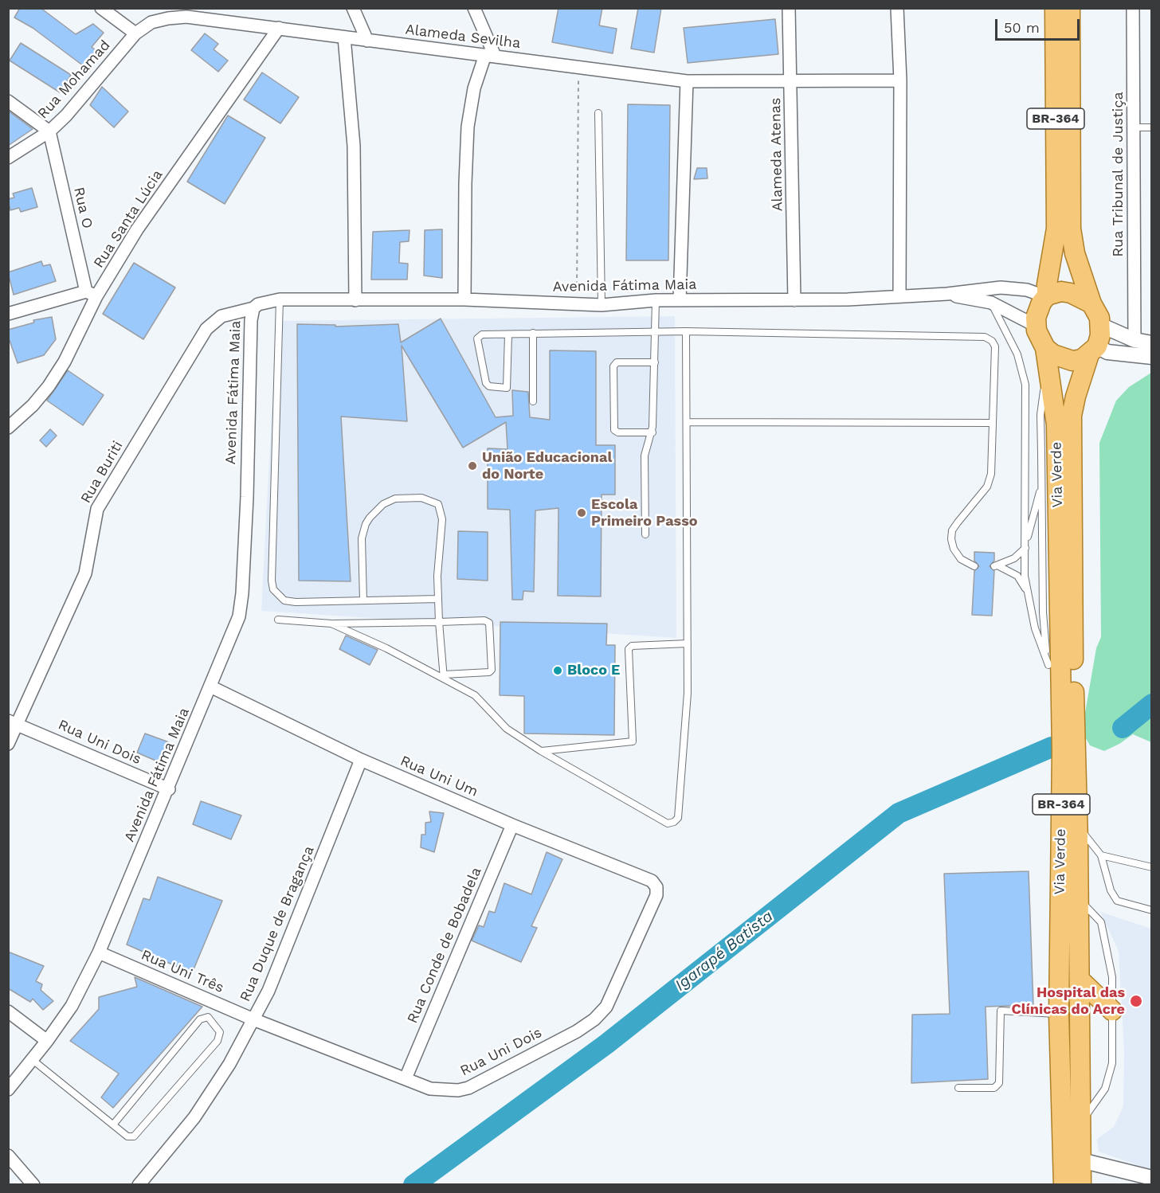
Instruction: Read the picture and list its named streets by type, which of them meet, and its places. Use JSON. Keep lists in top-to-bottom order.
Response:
{
  "streets": {
    "main road": ["BR-364", "Via Verde"],
    "street": [
      "Alameda Sevilha",
      "Rua Mohamad",
      "Alameda Atenas",
      "Rua Tribunal de Justiça",
      "Rua O",
      "Rua Santa Lúcia",
      "Avenida Fátima Maia",
      "Rua Buriti",
      "Rua Uni Dois",
      "Rua Uni Um",
      "Rua Duque de Bragança",
      "Rua Conde de Bobadela",
      "Rua Uni Três"
    ]
  },
  "crossings": [
    ["Alameda Sevilha", "Rua Mohamad"],
    ["Alameda Sevilha", "Alameda Atenas"],
    ["Alameda Sevilha", "Rua Santa Lúcia"],
    ["Rua Mohamad", "Rua O"],
    ["BR-364", "Avenida Fátima Maia"],
    ["BR-364", "Via Verde"],
    ["Alameda Atenas", "Avenida Fátima Maia"],
    ["Rua O", "Rua Santa Lúcia"],
    ["Avenida Fátima Maia", "Rua Buriti"],
    ["Avenida Fátima Maia", "Rua Uni Dois"],
    ["Avenida Fátima Maia", "Rua Uni Um"],
    ["Avenida Fátima Maia", "Rua Uni Três"],
    ["Rua Buriti", "Rua Uni Dois"],
    ["Rua Uni Dois", "Rua Uni Um"],
    ["Rua Uni Dois", "Rua Duque de Bragança"],
    ["Rua Uni Dois", "Rua Conde de Bobadela"],
    ["Rua Uni Dois", "Rua Uni Três"],
    ["Rua Uni Um", "Rua Duque de Bragança"],
    ["Rua Uni Um", "Rua Conde de Bobadela"],
    ["Rua Duque de Bragança", "Rua Uni Três"]
  ],
  "water": ["Igarapé Batista"],
  "places": [
    "União Educacional do Norte",
    "Escola Primeiro Passo",
    "Bloco E",
    "Hospital das Clínicas do Acre"
  ],
  "scale_bar": "50 m"
}
